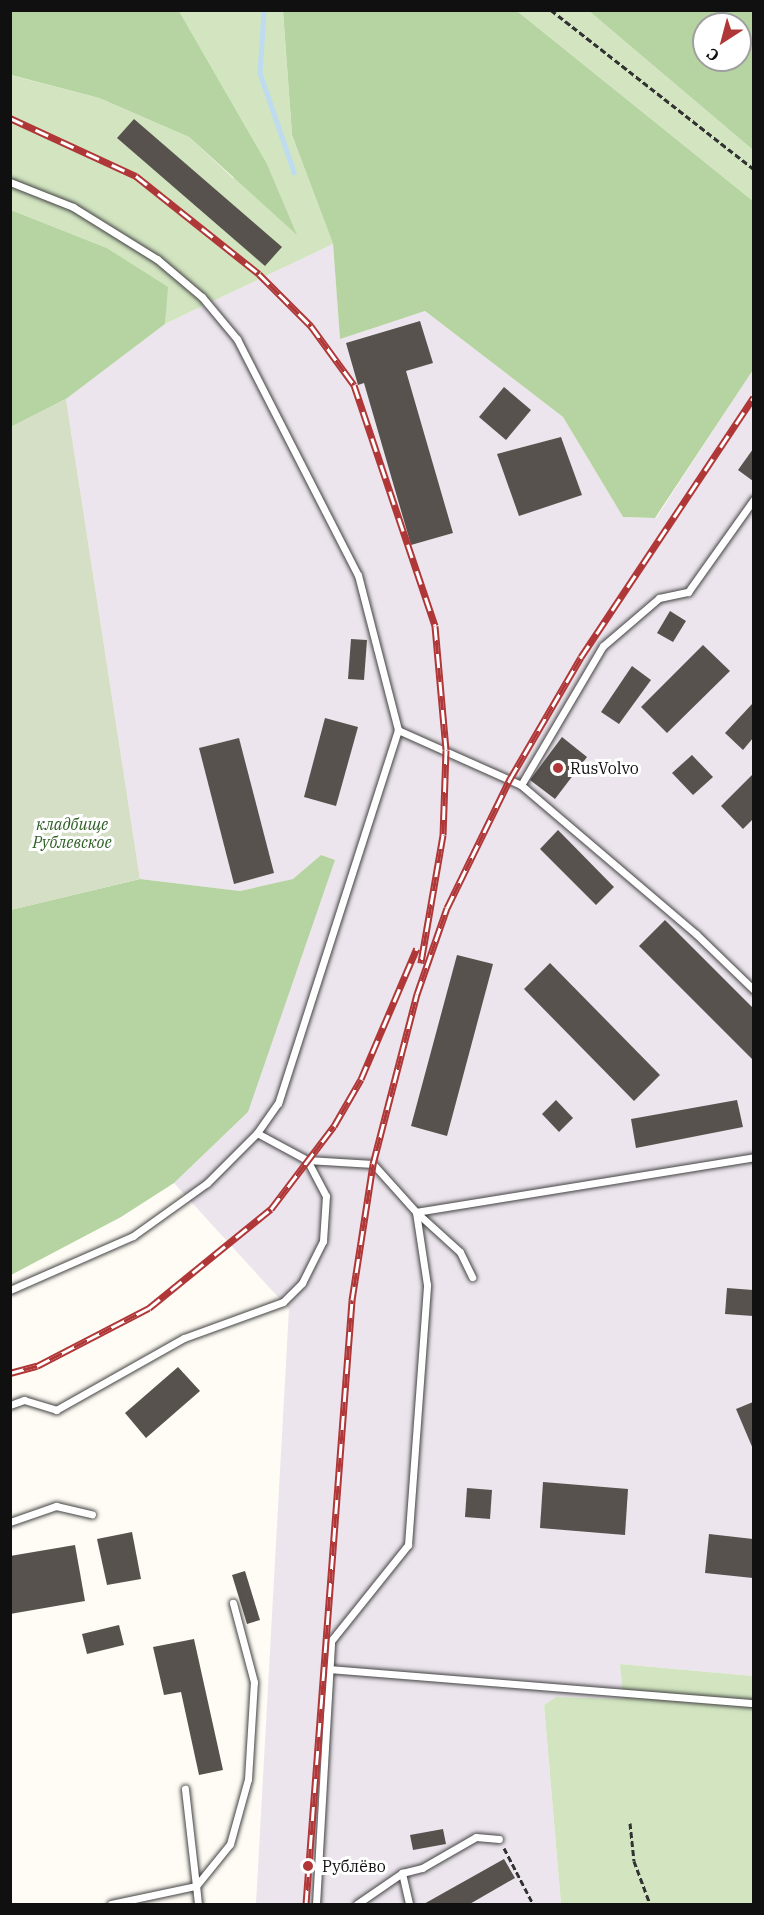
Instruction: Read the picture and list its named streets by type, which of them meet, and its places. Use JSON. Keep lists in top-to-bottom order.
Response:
{
  "parks": ["кладбище Рублевское"],
  "places": ["RusVolvo", "Рублёво"],
  "north": "bottom left"
}
